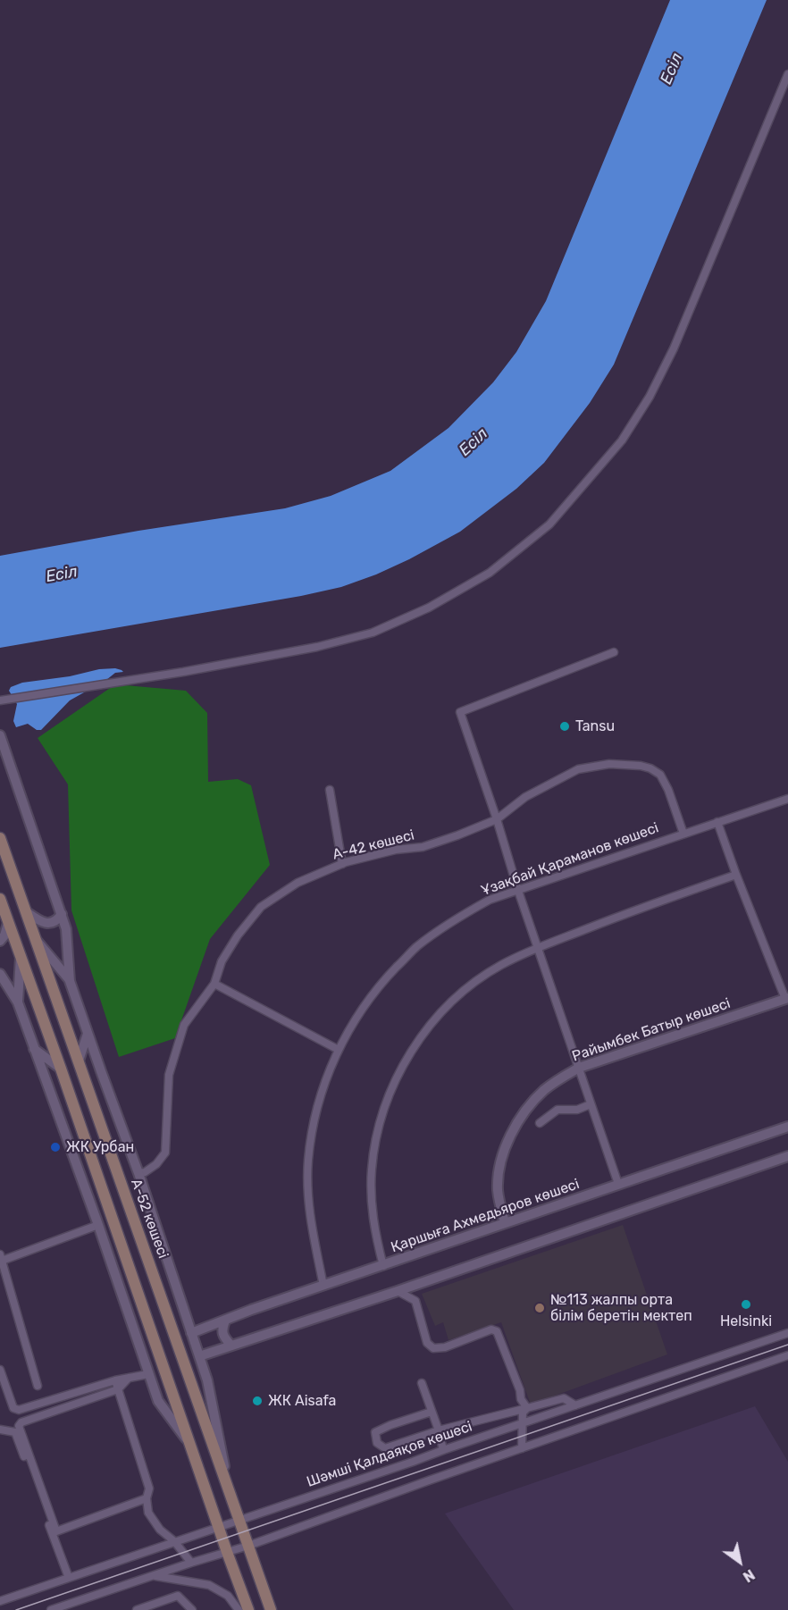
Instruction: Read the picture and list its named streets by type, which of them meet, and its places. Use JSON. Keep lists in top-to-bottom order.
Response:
{
  "streets": {
    "main road": ["А-52 көшесі"],
    "street": [
      "А-42 көшесі",
      "Ұзақбай Қараманов көшесі",
      "Райымбек Батыр көшесі",
      "Қаршыға Ахмедьяров көшесі",
      "Шәмші Қалдаяқов көшесі"
    ]
  },
  "crossings": [
    ["А-42 көшесі", "Ұзақбай Қараманов көшесі"],
    ["Ұзақбай Қараманов көшесі", "Қаршыға Ахмедьяров көшесі"],
    ["Райымбек Батыр көшесі", "Қаршыға Ахмедьяров көшесі"],
    ["А-52 көшесі", "Шәмші Қалдаяқов көшесі"]
  ],
  "water": ["Есіл"],
  "places": [
    "Tansu",
    "ЖК Урбан",
    "Helsinki",
    "№113 жалпы орта білім беретін мектеп",
    "ЖК Aisafa"
  ],
  "north": "bottom right"
}
